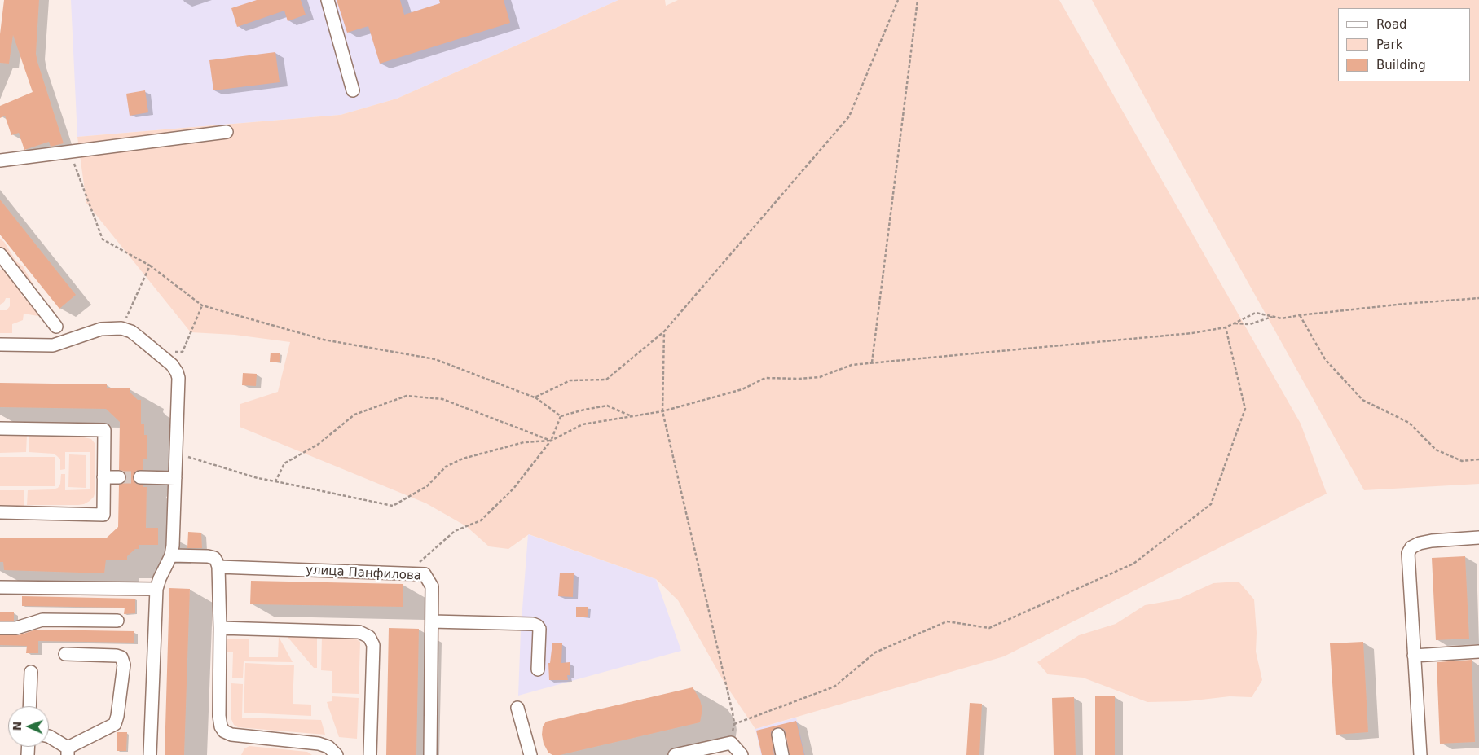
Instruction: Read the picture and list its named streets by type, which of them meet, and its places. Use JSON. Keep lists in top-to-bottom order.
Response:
{
  "streets": {
    "street": ["улица Панфилова"]
  },
  "legend": ["Road", "Park", "Building"],
  "north": "left"
}
